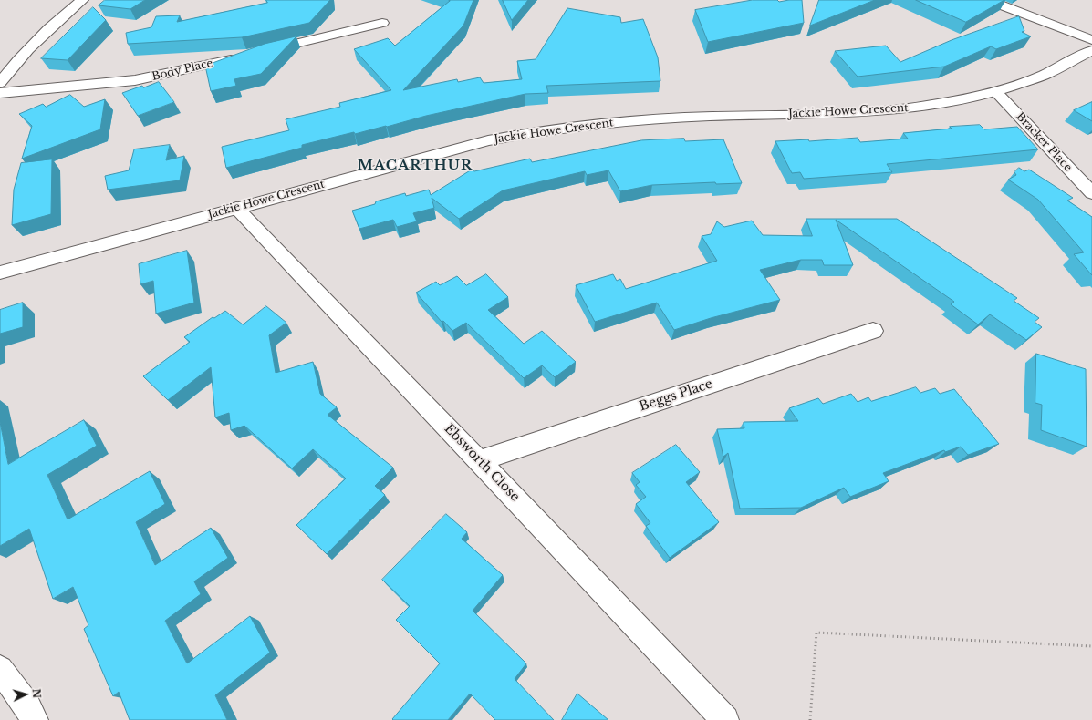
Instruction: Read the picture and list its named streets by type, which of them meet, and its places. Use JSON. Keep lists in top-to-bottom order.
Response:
{
  "streets": {
    "street": [
      "Body Place",
      "Jackie Howe Crescent",
      "Bracker Place",
      "Beggs Place",
      "Ebsworth Close"
    ]
  },
  "crossings": [
    ["Jackie Howe Crescent", "Bracker Place"],
    ["Jackie Howe Crescent", "Ebsworth Close"],
    ["Beggs Place", "Ebsworth Close"]
  ],
  "districts": ["MACARTHUR"],
  "north": "right"
}
